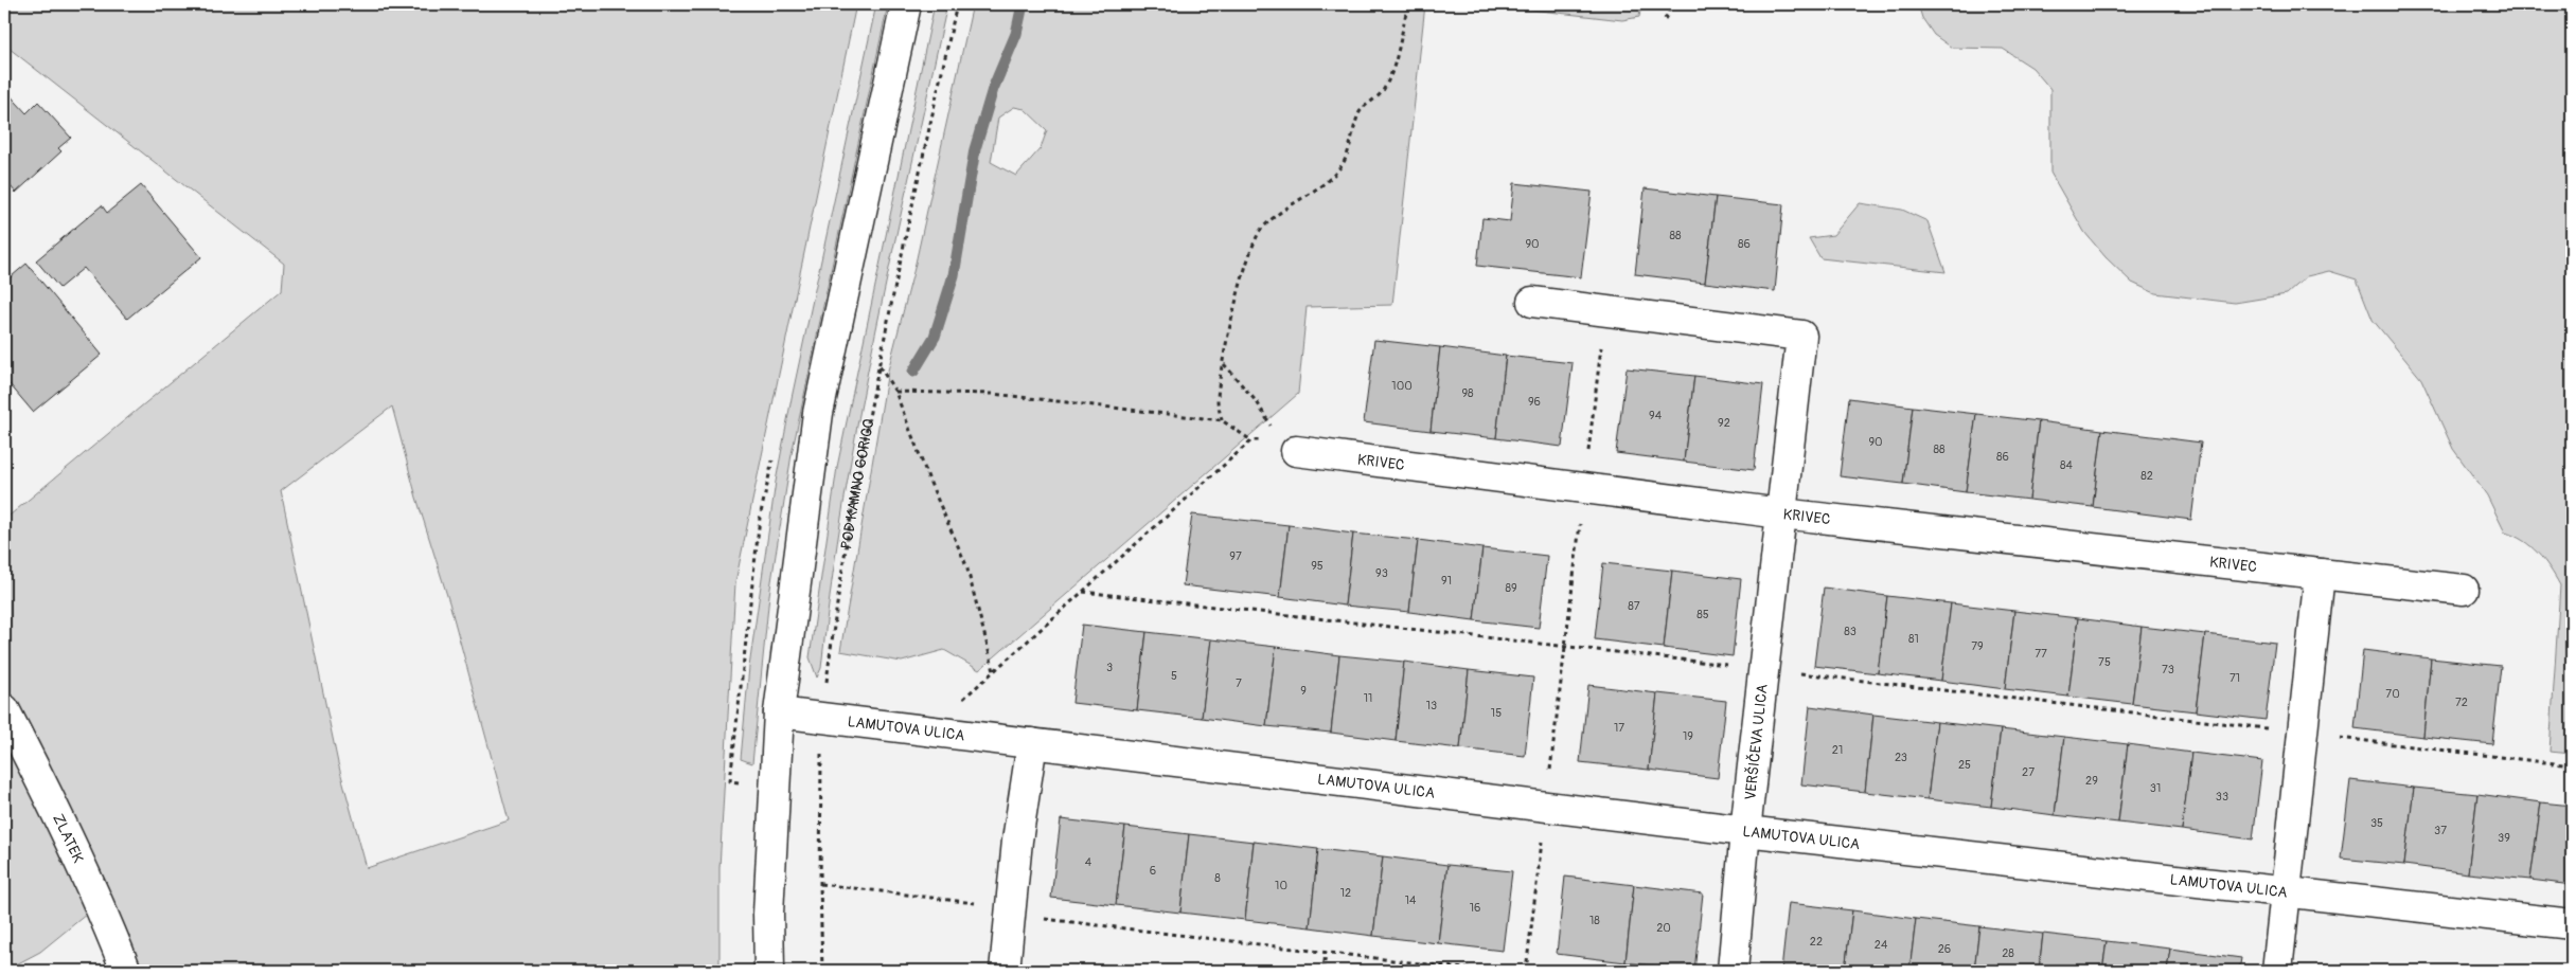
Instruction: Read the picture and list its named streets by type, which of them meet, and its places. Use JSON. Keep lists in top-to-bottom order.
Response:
{
  "streets": {
    "street": [
      "KRIVEC",
      "LAMUTOVA ULICA",
      "VERŠIČEVA ULICA",
      "ZLATEK"
    ],
    "path": ["POD KAMNO GORICO"]
  },
  "crossings": [
    ["KRIVEC", "VERŠIČEVA ULICA"],
    ["POD KAMNO GORICO", "LAMUTOVA ULICA"],
    ["LAMUTOVA ULICA", "VERŠIČEVA ULICA"]
  ],
  "house_numbers": [
    "88",
    "90",
    "86",
    "100",
    "98",
    "96",
    "94",
    "92",
    "90",
    "88",
    "86",
    "84",
    "82",
    "97",
    "95",
    "93",
    "91",
    "89",
    "87",
    "85",
    "83",
    "81",
    "79",
    "77",
    "75",
    "3",
    "73",
    "5",
    "71",
    "7",
    "9",
    "70",
    "11",
    "72",
    "13",
    "15",
    "17",
    "19",
    "21",
    "23",
    "25",
    "27",
    "29",
    "31",
    "33",
    "35",
    "37",
    "39",
    "4",
    "6",
    "8",
    "10",
    "12",
    "14",
    "16",
    "18",
    "20",
    "22",
    "24",
    "26",
    "28"
  ]
}
